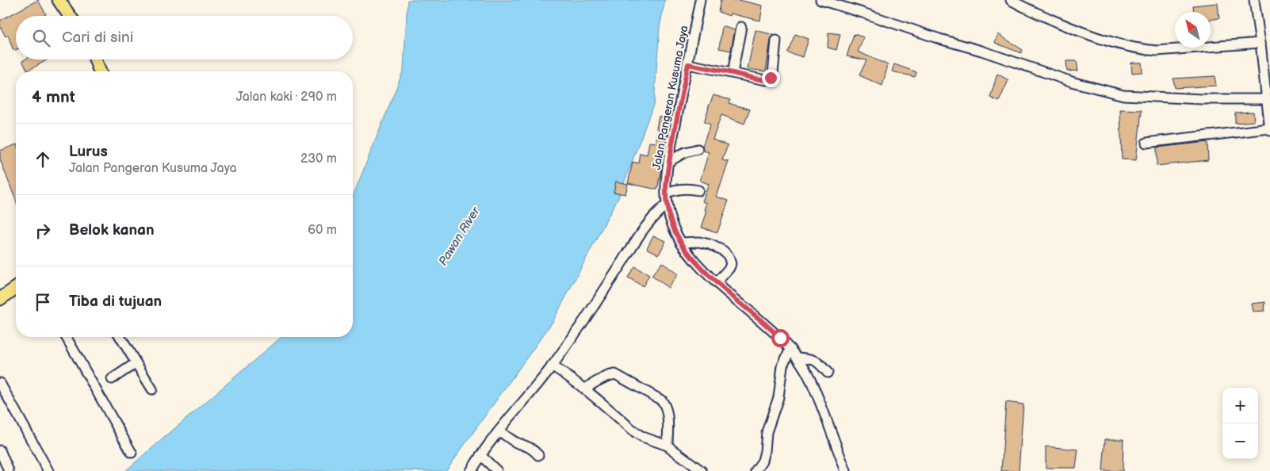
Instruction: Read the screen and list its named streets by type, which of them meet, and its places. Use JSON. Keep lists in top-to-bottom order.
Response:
{
  "streets": {
    "street": ["Jalan Pangeran Kusuma Jaya"]
  },
  "water": ["Pawan River"],
  "north": "top left",
  "page": {
    "search": "Cari di sini",
    "heading": ["4 mnt", "Jalan kaki · 290 m"],
    "list": [
      ["Lurus", "Jalan Pangeran Kusuma Jaya", "230 m"],
      ["Belok kanan", "60 m"],
      "Tiba di tujuan"
    ],
    "map_buttons": ["+", "−"]
  }
}
